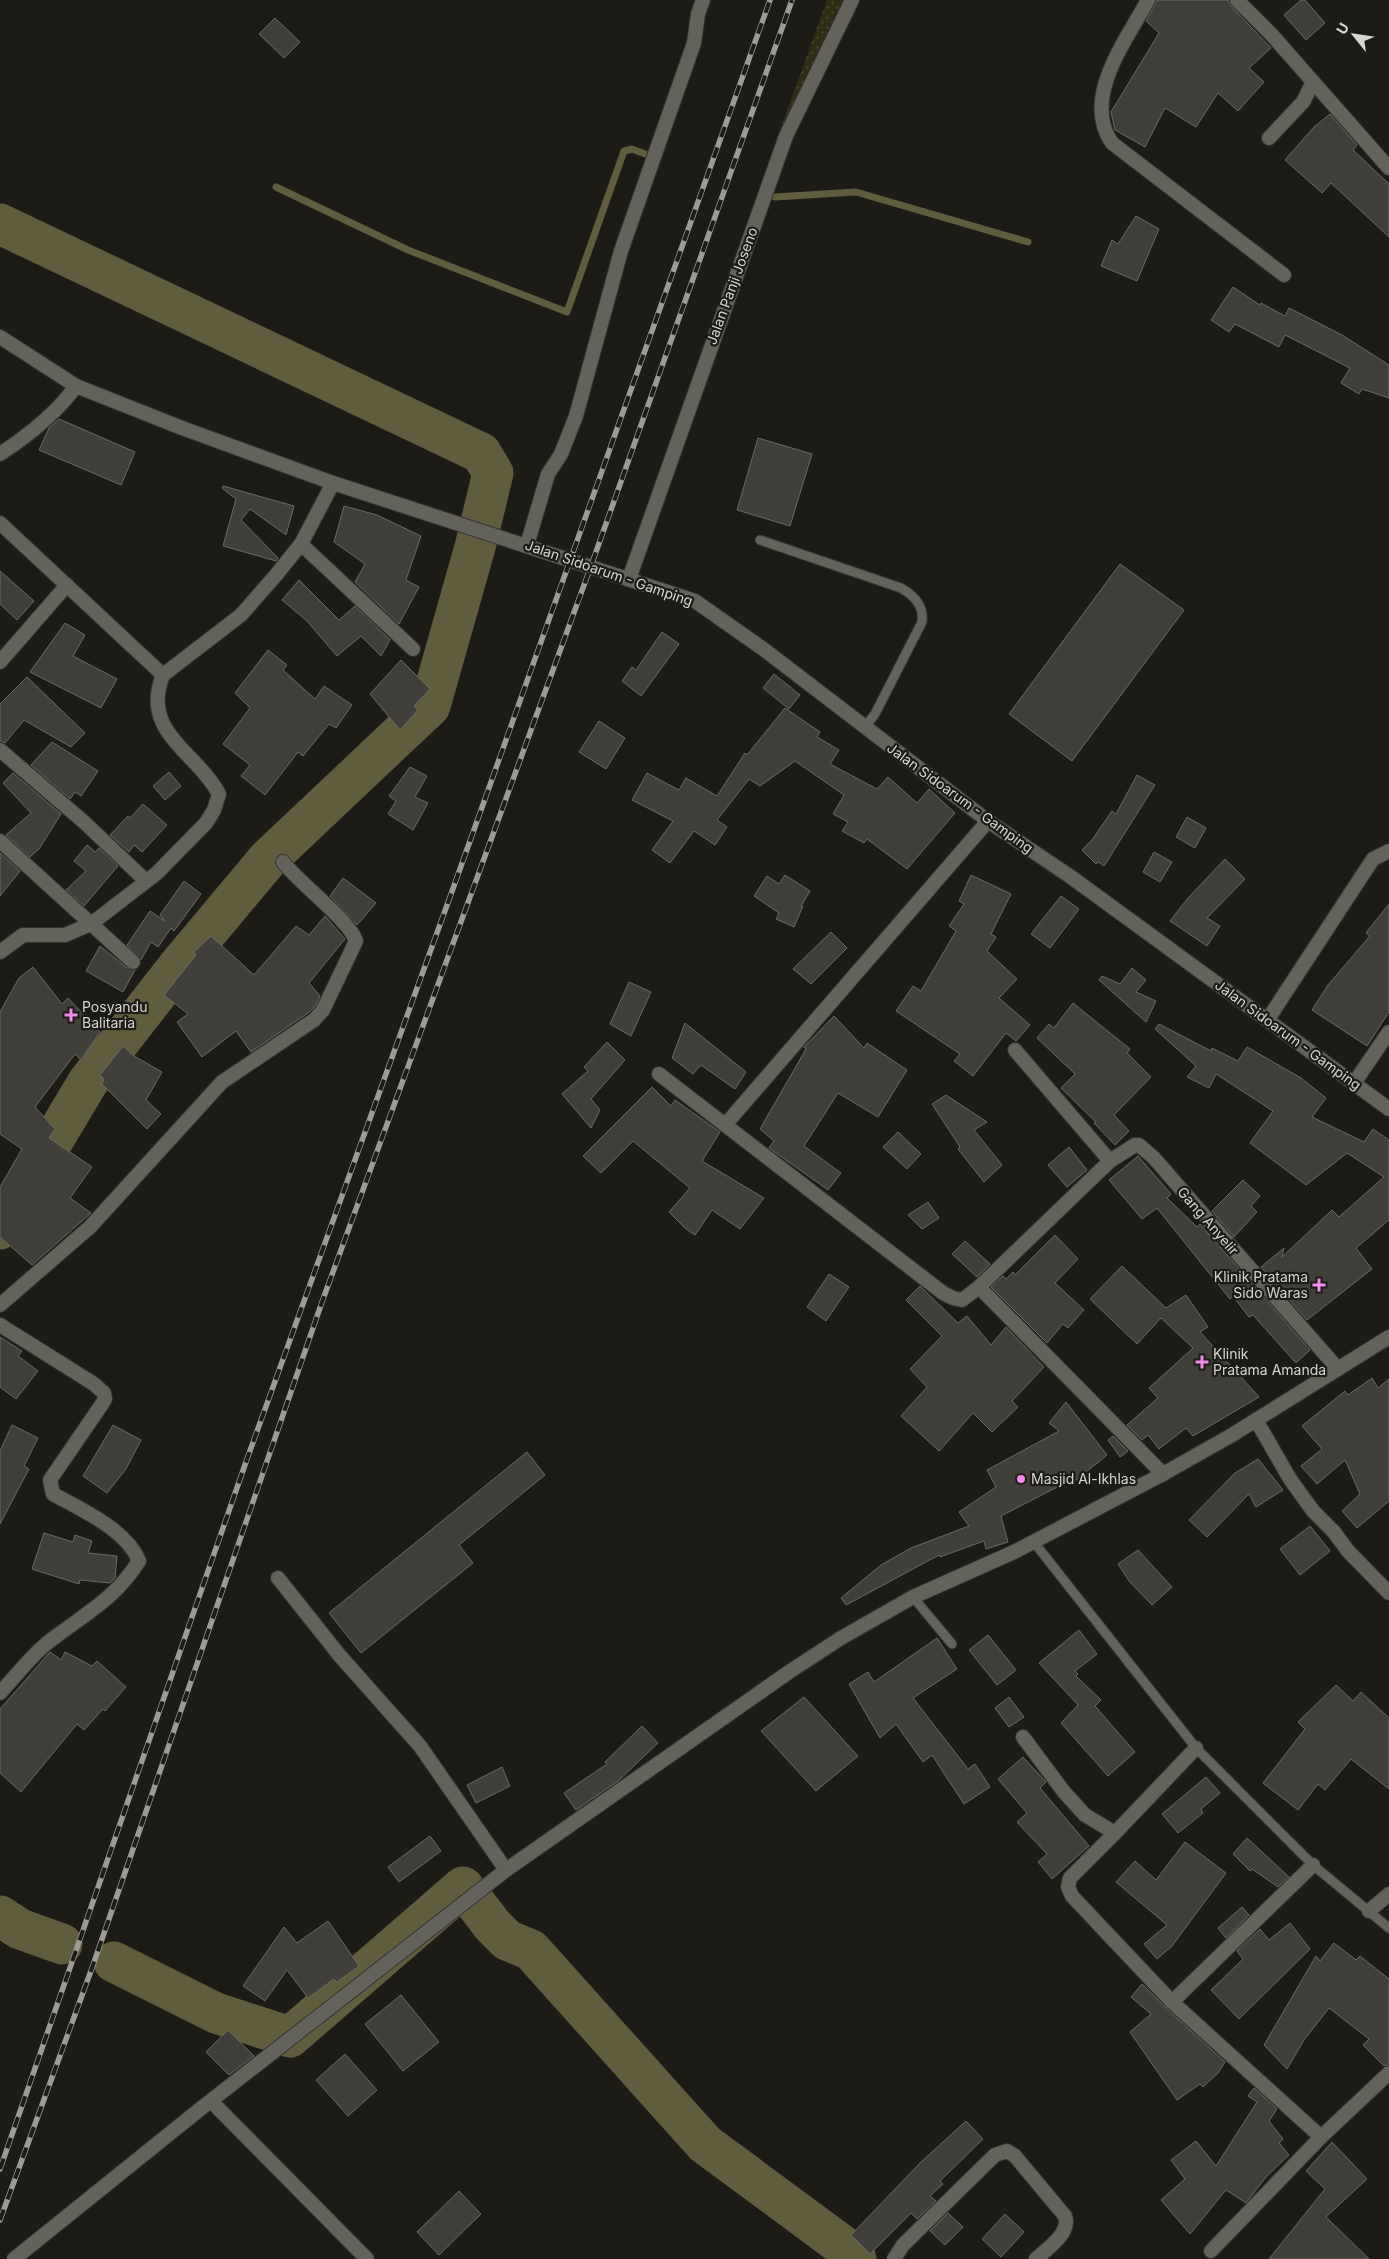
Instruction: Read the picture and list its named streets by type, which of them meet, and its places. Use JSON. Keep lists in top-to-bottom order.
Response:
{
  "streets": {
    "street": ["Jalan Panji Joseno", "Jalan Sidoarum - Gamping", "Gang Anyelir"]
  },
  "crossings": [
    ["Jalan Panji Joseno", "Jalan Sidoarum - Gamping"]
  ],
  "places": {
    "health": ["Posyandu Balitaria", "Klinik Pratama Sido Waras", "Klinik Pratama Amanda"],
    "other": ["Masjid Al-Ikhlas"]
  },
  "north": "top left"
}
